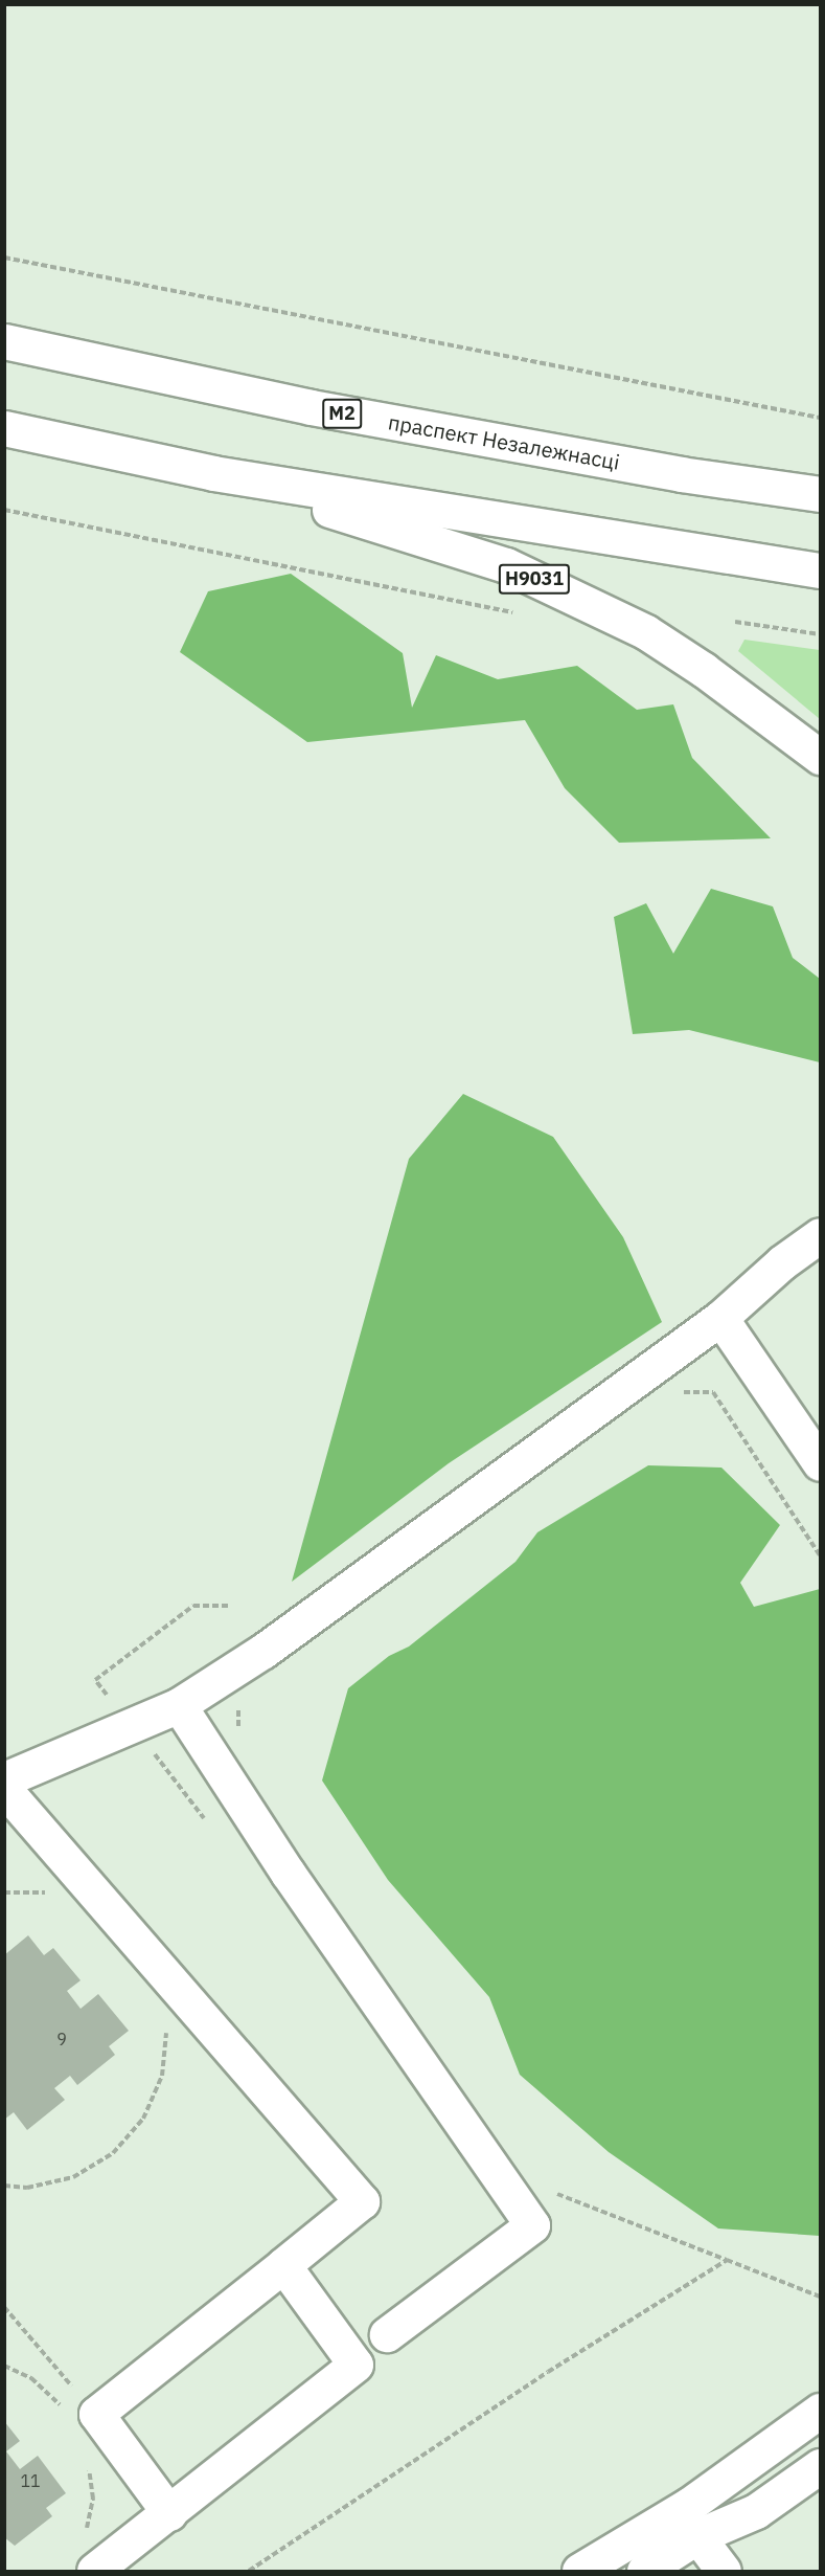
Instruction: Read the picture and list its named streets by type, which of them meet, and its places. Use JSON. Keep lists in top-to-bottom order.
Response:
{
  "streets": {
    "main road": ["М2", "праспект Незалежнасці", "Н9031"]
  },
  "house_numbers": ["9", "11"]
}
